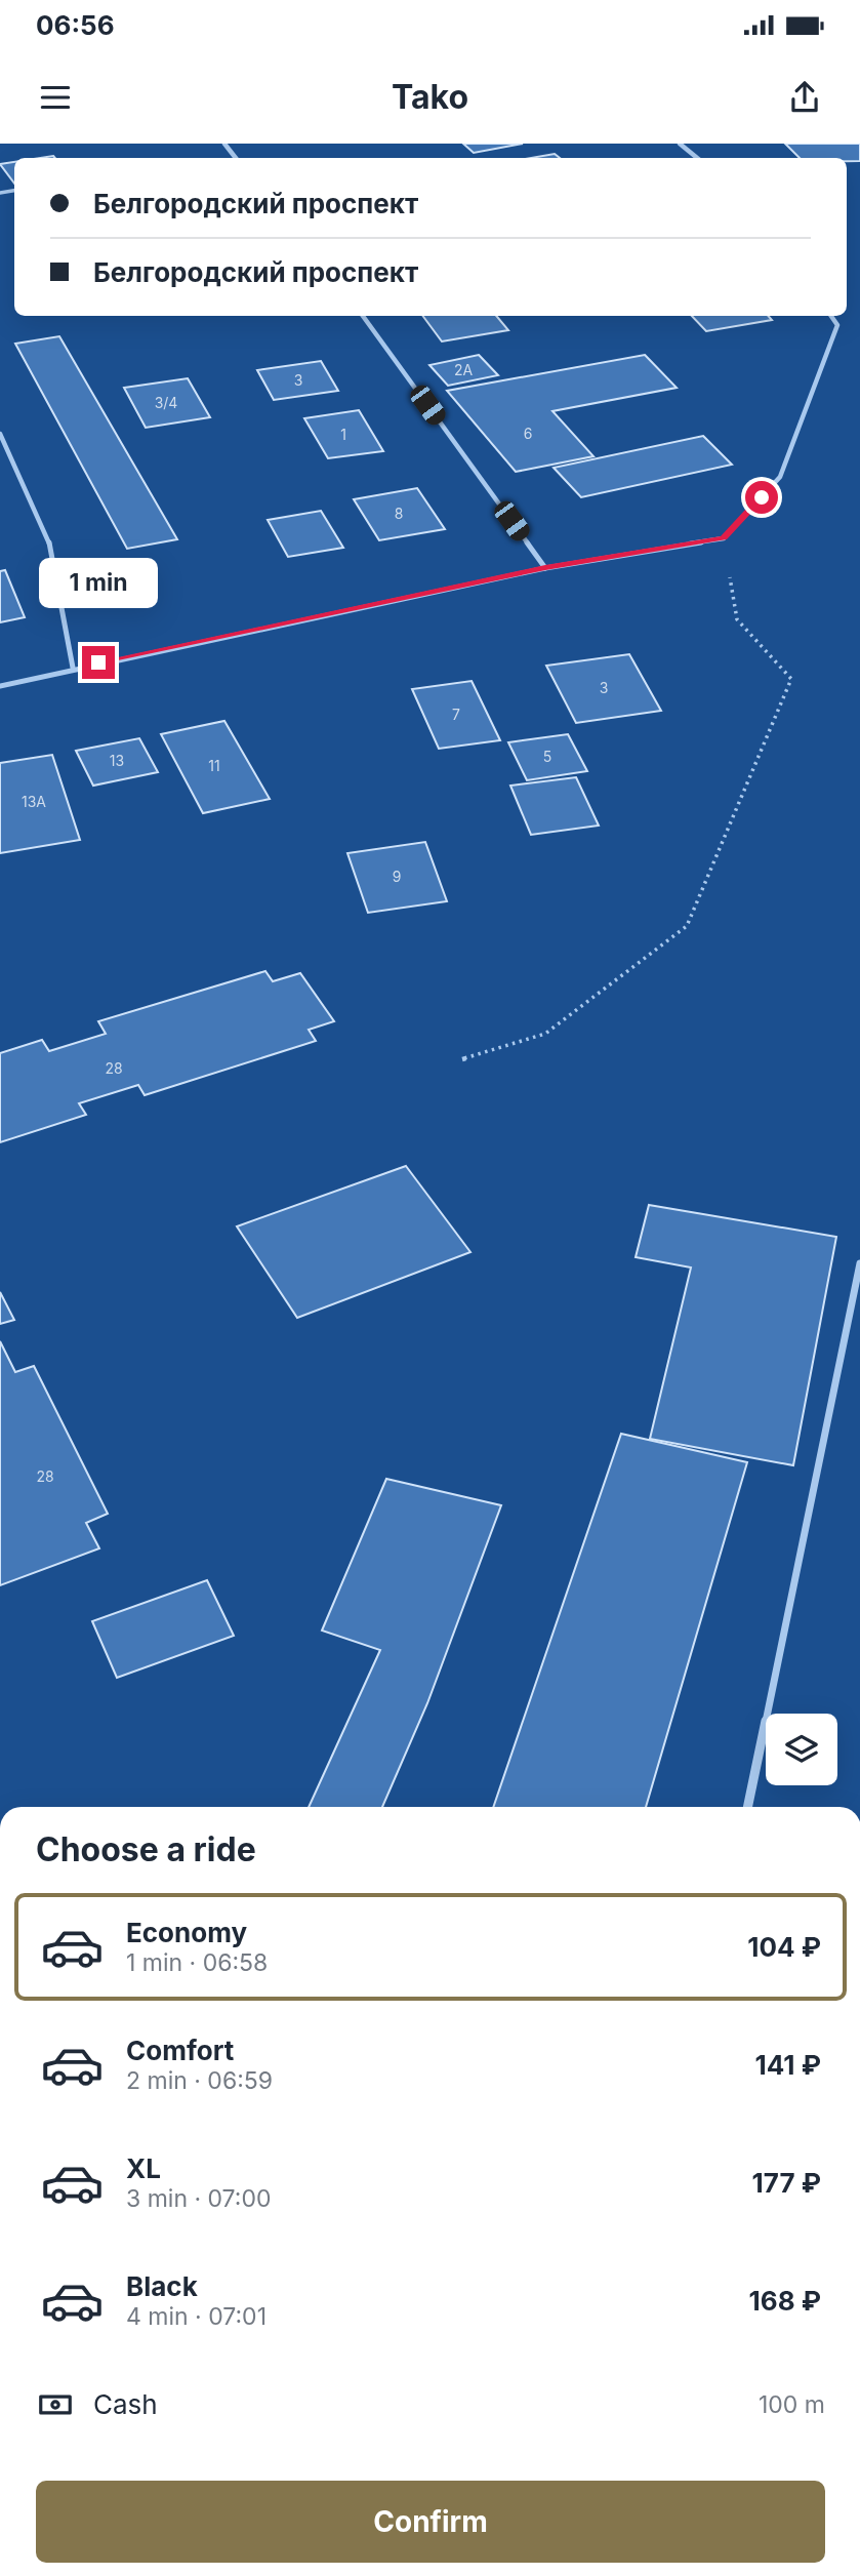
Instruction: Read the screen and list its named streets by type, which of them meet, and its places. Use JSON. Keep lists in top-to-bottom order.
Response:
{
  "house_numbers": [
    "2А",
    "3",
    "3/4",
    "6",
    "1",
    "8",
    "3",
    "7",
    "5",
    "13",
    "11",
    "13А",
    "9",
    "28",
    "28"
  ],
  "page": {
    "status": "06:56",
    "header": "Tako",
    "banner": ["Белгородский проспект", "Белгородский проспект"],
    "bubble": "1 min",
    "heading": "Choose a ride",
    "list": [
      {
        "name": "Economy",
        "note": "1 min · 06:58",
        "value": "104 ₽"
      },
      {
        "name": "Comfort",
        "note": "2 min · 06:59",
        "value": "141 ₽"
      },
      {
        "name": "XL",
        "note": "3 min · 07:00",
        "value": "177 ₽"
      },
      {
        "name": "Black",
        "note": "4 min · 07:01",
        "value": "168 ₽"
      }
    ],
    "pay": ["Cash", "100 m"],
    "buttons": "Confirm"
  }
}
